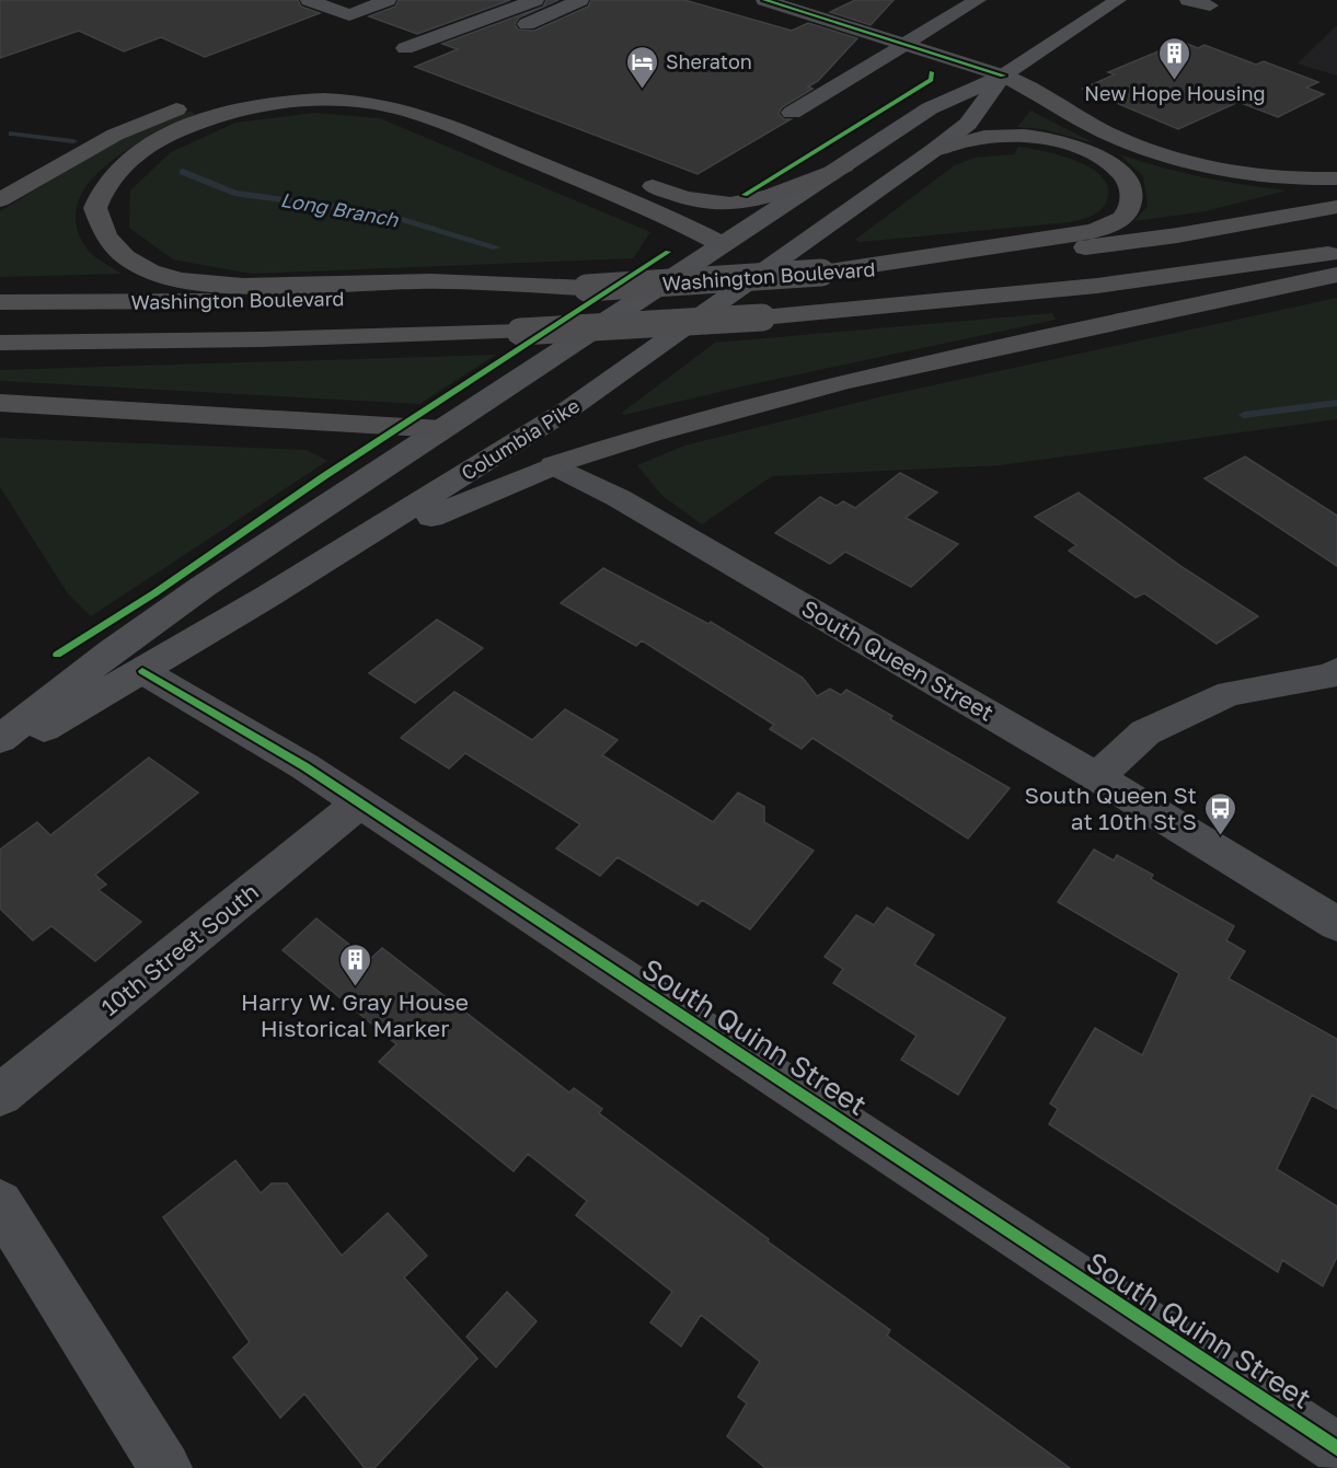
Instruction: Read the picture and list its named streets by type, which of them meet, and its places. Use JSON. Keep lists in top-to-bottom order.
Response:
{
  "streets": {
    "highway": ["Washington Boulevard"],
    "main road": ["Columbia Pike", "South Queen Street"],
    "street": ["10th Street South", "South Quinn Street"]
  },
  "crossings": [
    ["Columbia Pike", "South Queen Street"],
    ["Columbia Pike", "South Quinn Street"],
    ["10th Street South", "South Quinn Street"]
  ],
  "water": ["Long Branch"],
  "places": {
    "building": ["New Hope Housing", "Harry W. Gray House Historical Marker"],
    "hotel": ["Sheraton"],
    "bus stop": ["South Queen St at 10th St S"]
  }
}
